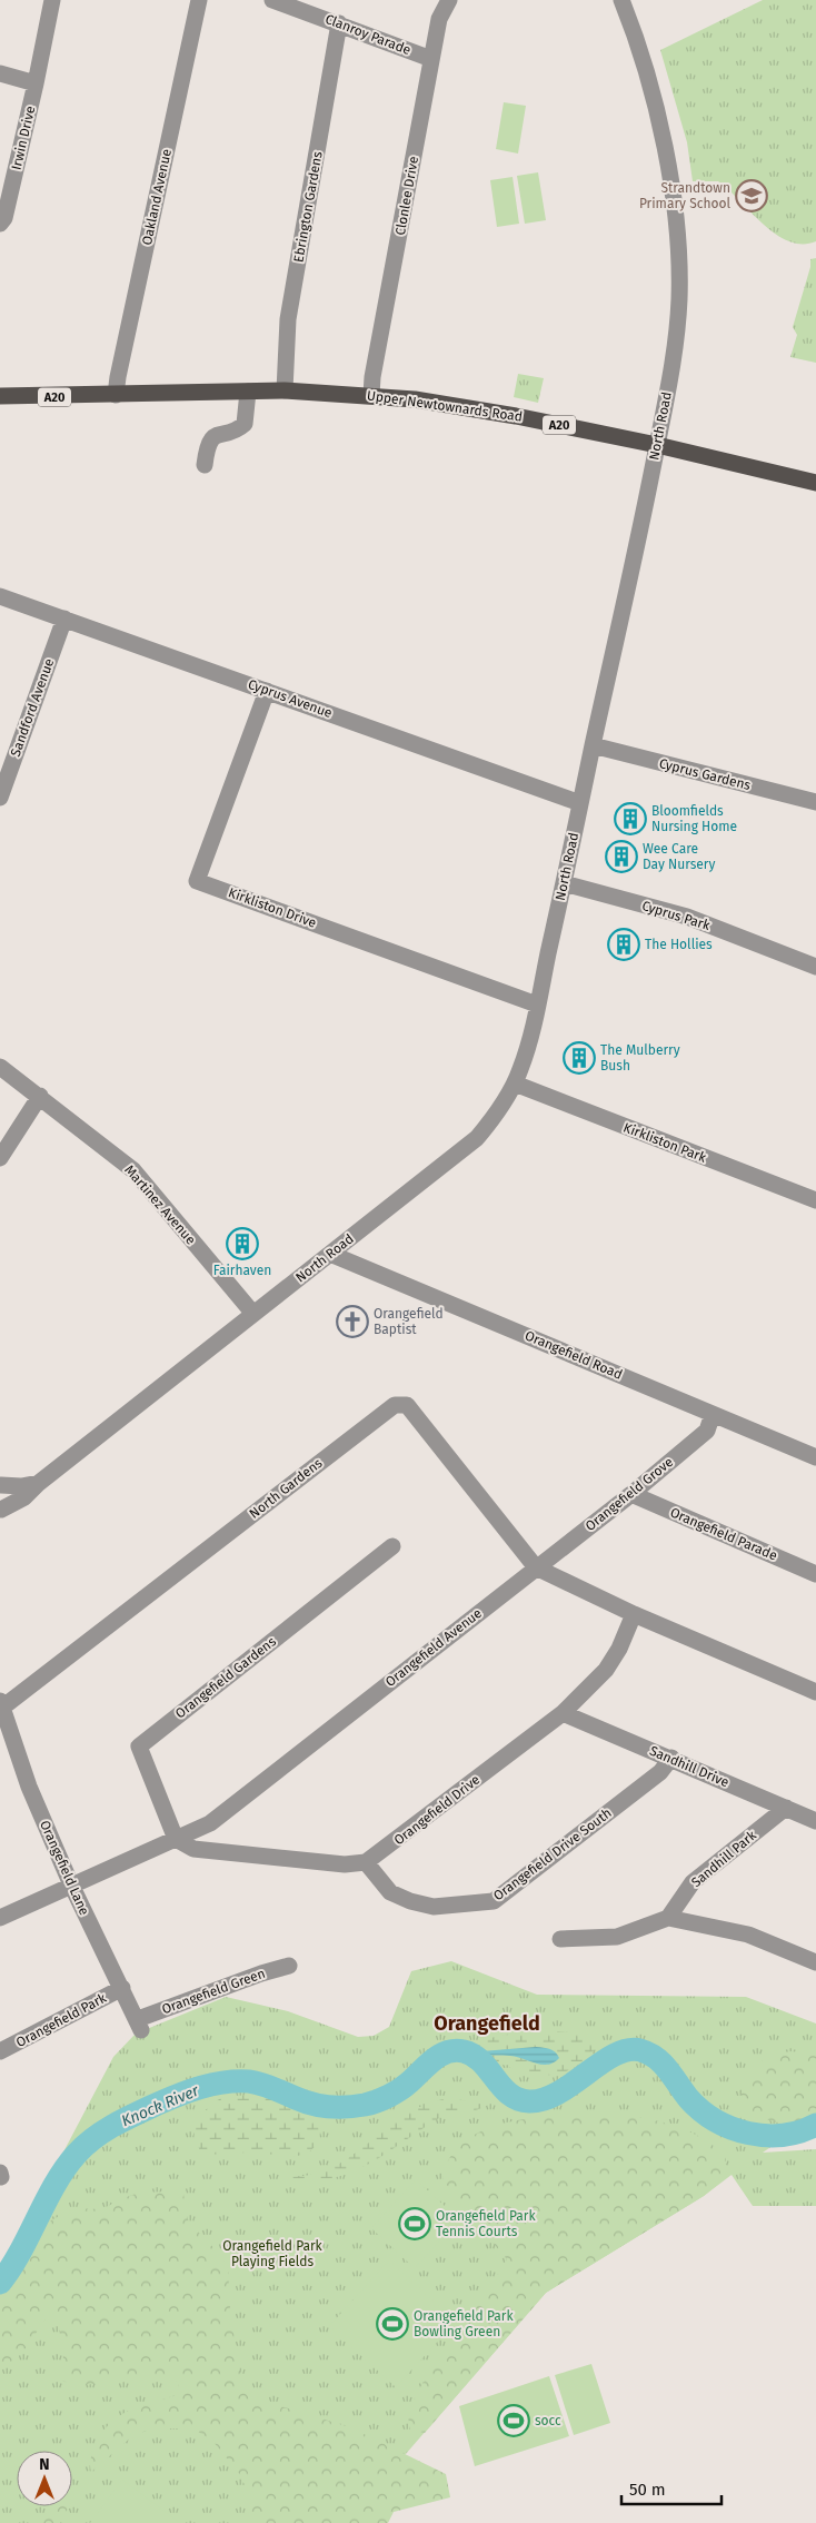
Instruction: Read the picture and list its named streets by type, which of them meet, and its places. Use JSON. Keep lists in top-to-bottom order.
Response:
{
  "streets": {
    "main road": ["A20", "Upper Newtownards Road"],
    "street": [
      "Clanroy Parade",
      "Irwin Drive",
      "Clonlee Drive",
      "Oakland Avenue",
      "Ebrington Gardens",
      "North Road",
      "Cyprus Avenue",
      "Sandford Avenue",
      "Cyprus Gardens",
      "Kirkliston Drive",
      "Cyprus Park",
      "Kirkliston Park",
      "Martinez Avenue",
      "Orangefield Road",
      "North Gardens",
      "Orangefield Grove",
      "Orangefield Parade",
      "Orangefield Avenue",
      "Orangefield Gardens",
      "Sandhill Drive",
      "Orangefield Drive",
      "Orangefield Drive South",
      "Sandhill Park",
      "Orangefield Lane",
      "Orangefield Green",
      "Orangefield Park"
    ]
  },
  "crossings": [
    ["Clanroy Parade", "Clonlee Drive"],
    ["Clanroy Parade", "Ebrington Gardens"],
    ["Clonlee Drive", "Upper Newtownards Road"],
    ["Oakland Avenue", "Upper Newtownards Road"],
    ["Ebrington Gardens", "Upper Newtownards Road"],
    ["Upper Newtownards Road", "North Road"],
    ["North Road", "Cyprus Avenue"],
    ["North Road", "Cyprus Gardens"],
    ["North Road", "Kirkliston Drive"],
    ["North Road", "Cyprus Park"],
    ["North Road", "Kirkliston Park"],
    ["North Road", "Martinez Avenue"],
    ["North Road", "Orangefield Road"],
    ["Cyprus Avenue", "Sandford Avenue"],
    ["Cyprus Avenue", "Kirkliston Drive"],
    ["Orangefield Road", "Orangefield Grove"],
    ["North Gardens", "Orangefield Grove"],
    ["North Gardens", "Orangefield Avenue"],
    ["North Gardens", "Orangefield Lane"],
    ["Orangefield Grove", "Orangefield Parade"],
    ["Orangefield Grove", "Orangefield Avenue"],
    ["Orangefield Avenue", "Orangefield Gardens"],
    ["Orangefield Avenue", "Orangefield Lane"],
    ["Sandhill Drive", "Orangefield Drive"],
    ["Sandhill Drive", "Orangefield Drive South"],
    ["Sandhill Drive", "Sandhill Park"],
    ["Orangefield Drive", "Orangefield Drive South"],
    ["Orangefield Lane", "Orangefield Green"],
    ["Orangefield Lane", "Orangefield Park"]
  ],
  "districts": ["Orangefield"],
  "water": ["Knock River"],
  "parks": ["Orangefield Park Playing Fields"],
  "places": {
    "school or university": ["Strandtown Primary School"],
    "building": [
      "Bloomfields Nursing Home",
      "Wee Care Day Nursery",
      "The Hollies",
      "The Mulberry Bush",
      "Fairhaven"
    ],
    "church": ["Orangefield Baptist"],
    "sports": ["Orangefield Park Tennis Courts", "Orangefield Park Bowling Green", "socc"]
  },
  "scale_bar": "50 m",
  "north": "top"
}
